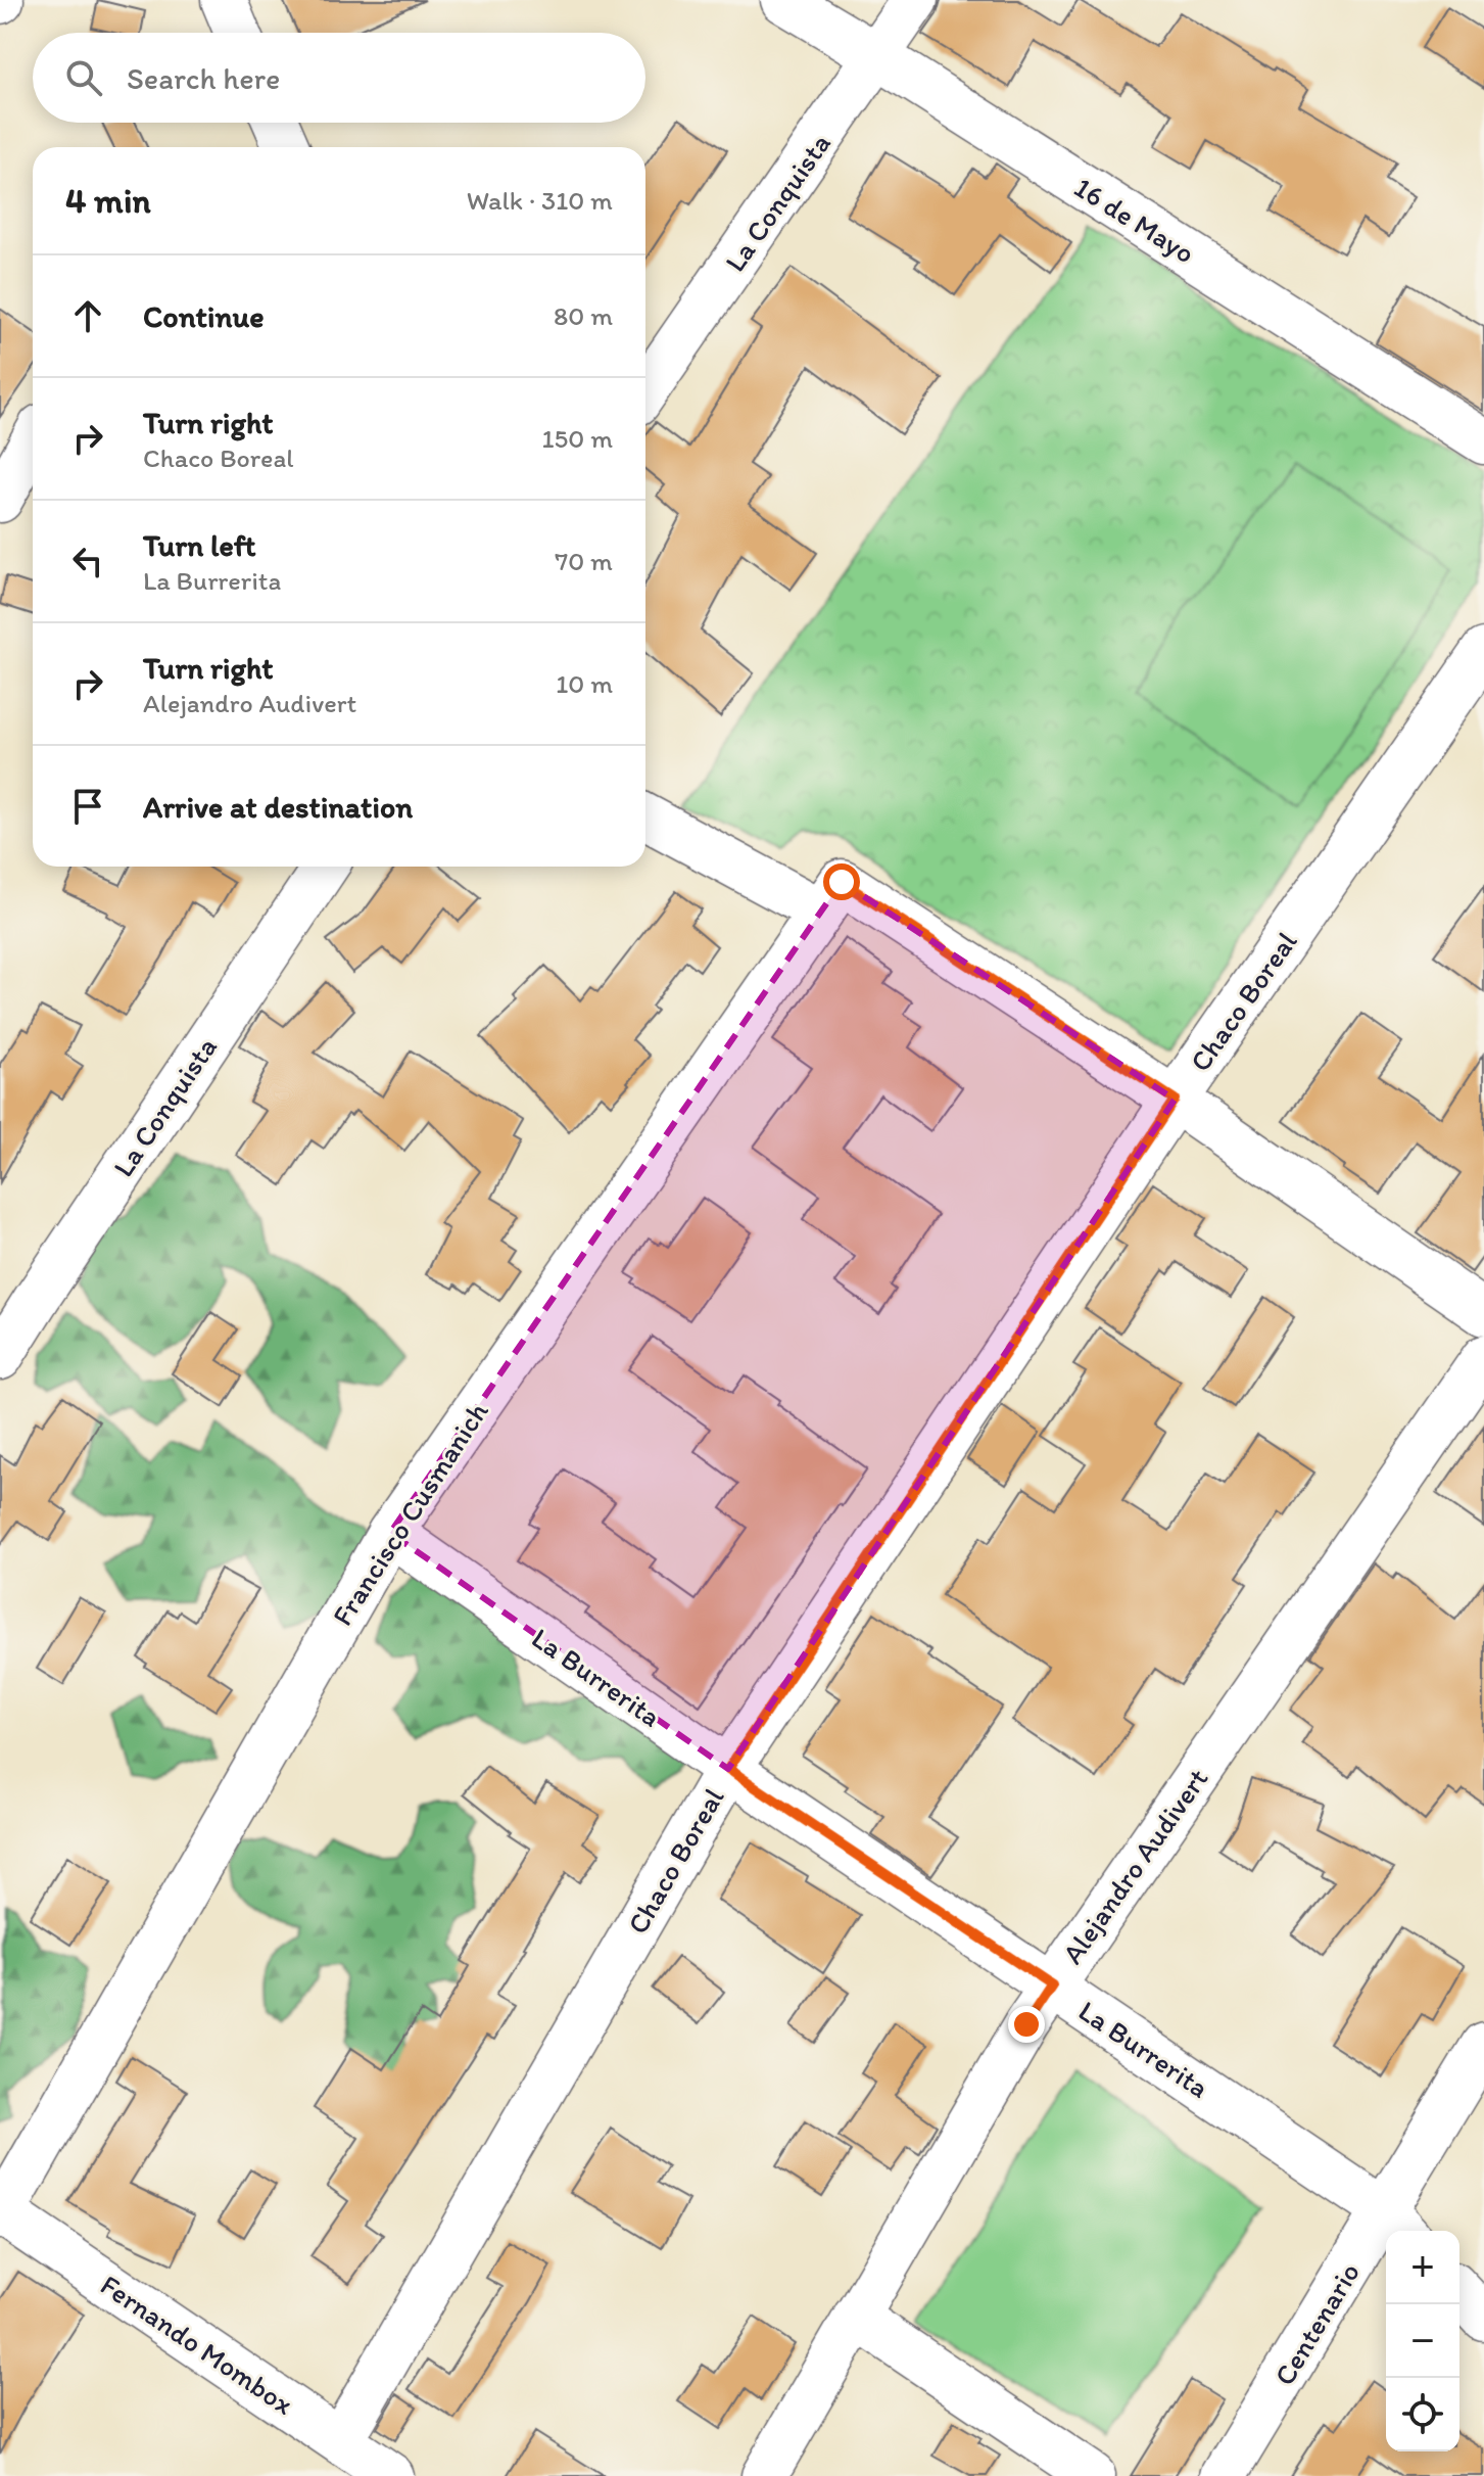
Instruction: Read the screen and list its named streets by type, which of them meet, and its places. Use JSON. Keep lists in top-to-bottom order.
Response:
{
  "streets": {
    "street": [
      "La Conquista",
      "16 de Mayo",
      "Chaco Boreal",
      "Francisco Cusmanich",
      "La Burrerita",
      "Alejandro Audivert",
      "Centenario",
      "Fernando Mombox"
    ]
  },
  "crossings": [
    ["La Conquista", "16 de Mayo"],
    ["Chaco Boreal", "La Burrerita"],
    ["Chaco Boreal", "Fernando Mombox"],
    ["Francisco Cusmanich", "La Burrerita"],
    ["Francisco Cusmanich", "Fernando Mombox"],
    ["La Burrerita", "Alejandro Audivert"],
    ["La Burrerita", "Centenario"]
  ],
  "page": {
    "search": "Search here",
    "heading": ["4 min", "Walk · 310 m"],
    "list": [
      ["Continue", "80 m"],
      ["Turn right", "Chaco Boreal", "150 m"],
      ["Turn left", "La Burrerita", "70 m"],
      ["Turn right", "Alejandro Audivert", "10 m"],
      "Arrive at destination"
    ],
    "map_buttons": ["+", "−"]
  }
}
